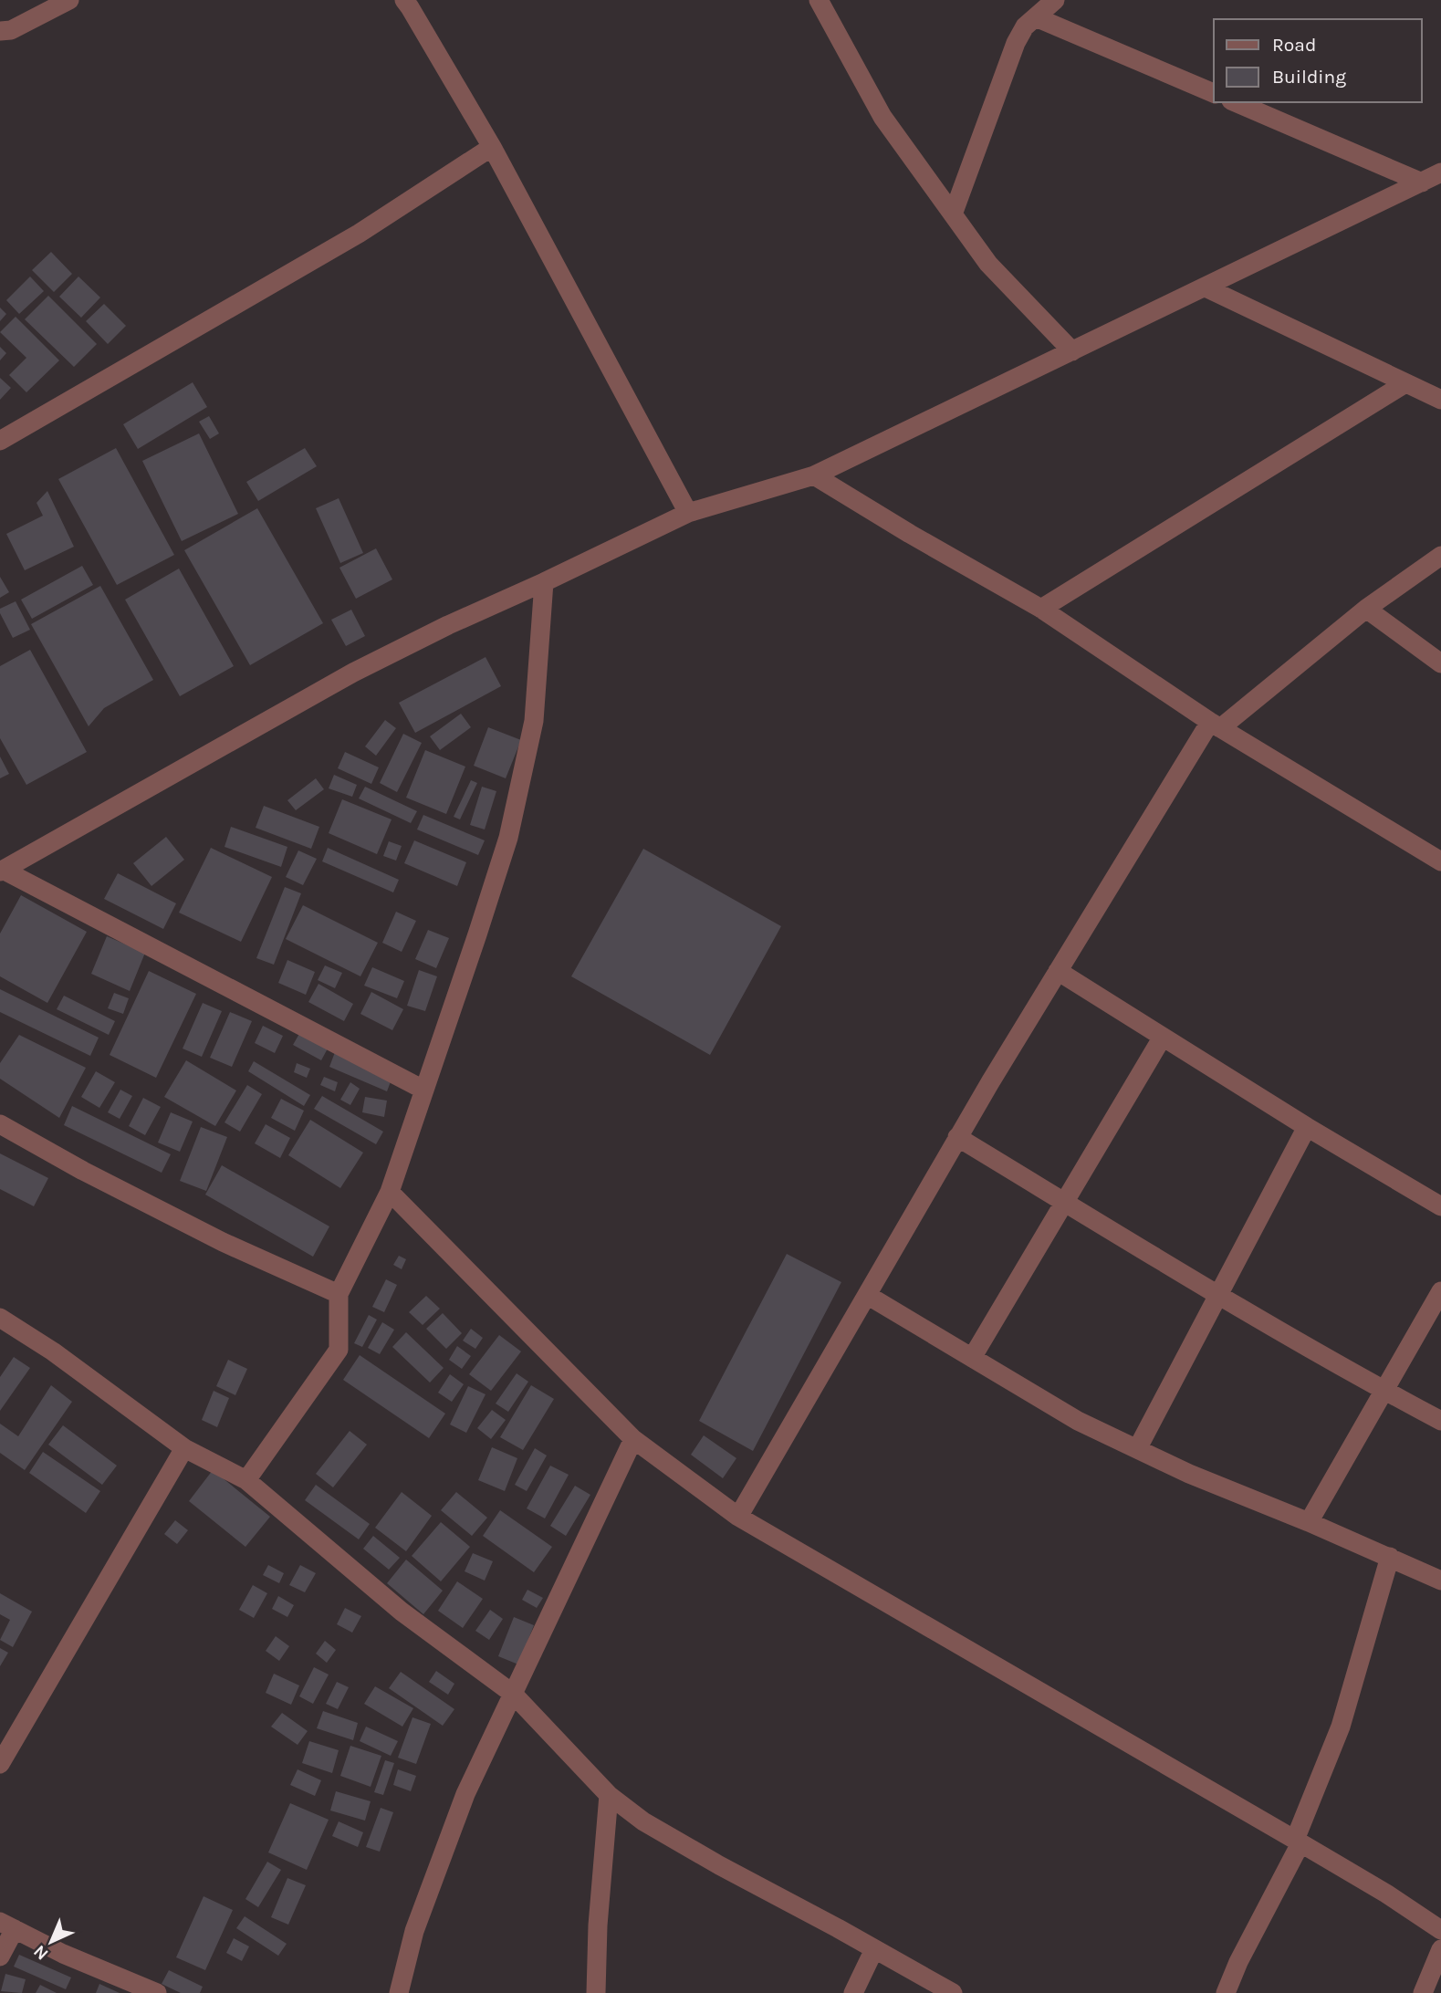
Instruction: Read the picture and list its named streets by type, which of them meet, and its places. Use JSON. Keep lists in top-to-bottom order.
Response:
{
  "legend": ["Road", "Building"],
  "north": "bottom left"
}
